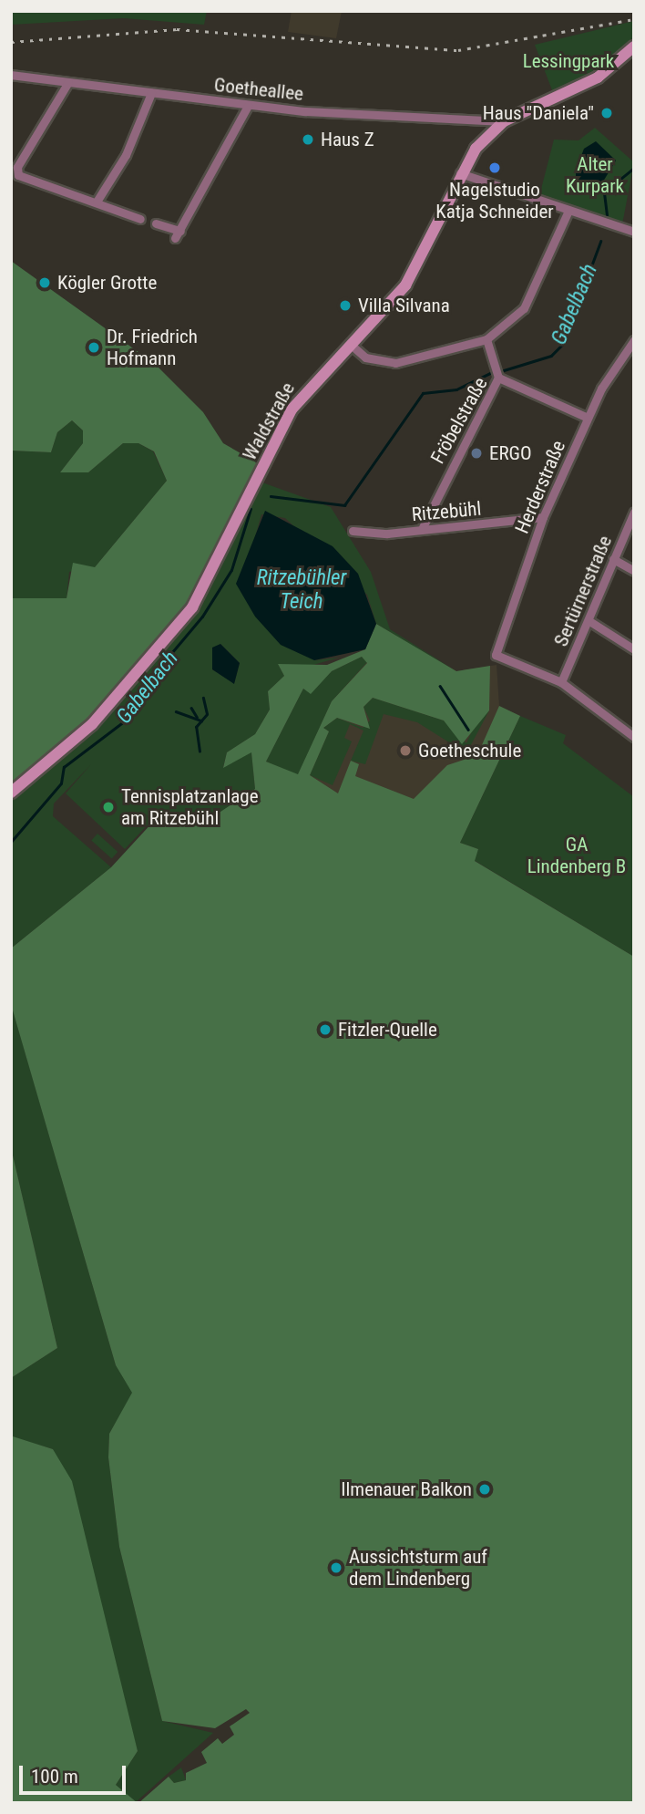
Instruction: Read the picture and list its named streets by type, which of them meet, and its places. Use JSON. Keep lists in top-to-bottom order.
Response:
{
  "streets": {
    "street": [
      "Goetheallee",
      "Fröbelstraße",
      "Waldstraße",
      "Herderstraße",
      "Ritzebühl",
      "Sertürnerstraße"
    ]
  },
  "crossings": [
    ["Goetheallee", "Waldstraße"],
    ["Fröbelstraße", "Herderstraße"],
    ["Fröbelstraße", "Ritzebühl"],
    ["Herderstraße", "Ritzebühl"],
    ["Herderstraße", "Sertürnerstraße"]
  ],
  "water": ["Gabelbach", "Ritzebühler Teich"],
  "parks": ["Lessingpark", "Alter Kurpark", "GA Lindenberg B"],
  "places": [
    "Haus \"Daniela\"",
    "Haus Z",
    "Nagelstudio Katja Schneider",
    "Kögler Grotte",
    "Villa Silvana",
    "Dr. Friedrich Hofmann",
    "ERGO",
    "Goetheschule",
    "Tennisplatzanlage am Ritzebühl",
    "Fitzler-Quelle",
    "Ilmenauer Balkon",
    "Aussichtsturm auf dem Lindenberg"
  ],
  "scale_bar": "100 m"
}
